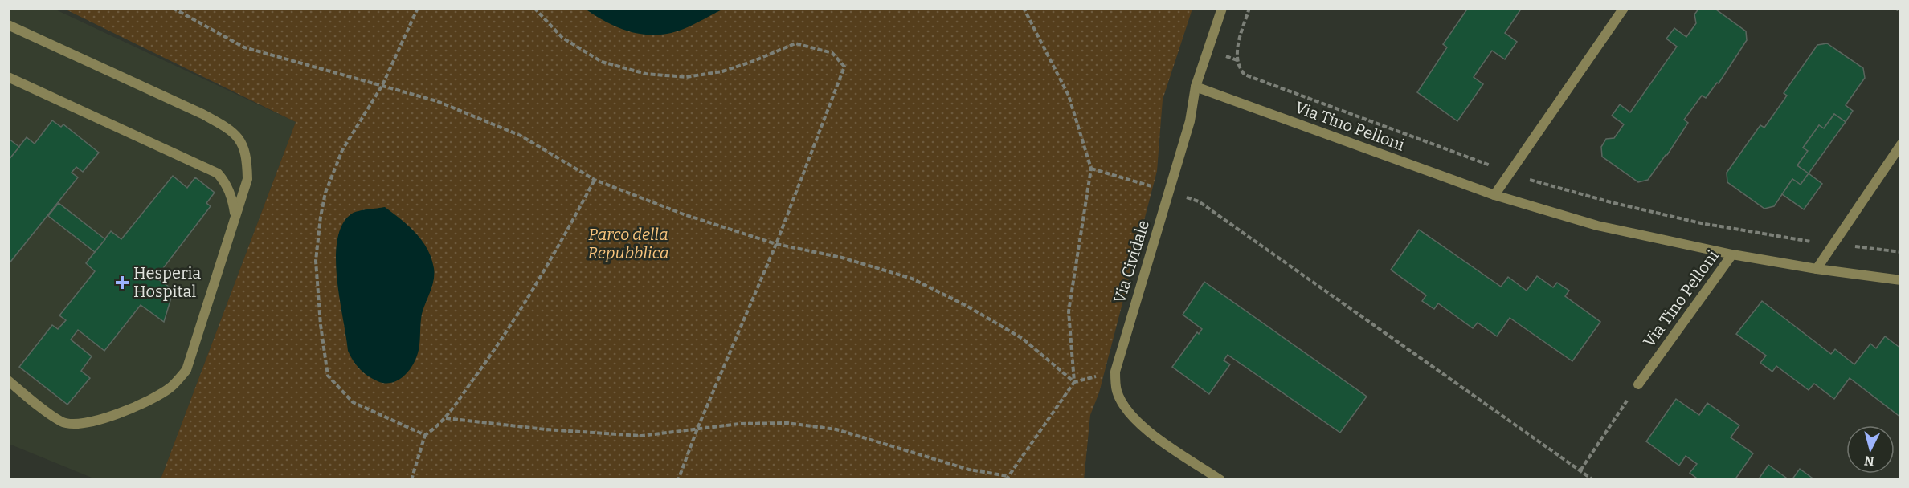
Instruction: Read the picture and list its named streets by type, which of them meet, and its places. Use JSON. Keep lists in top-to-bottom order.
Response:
{
  "streets": {
    "street": ["Via Tino Pelloni", "Via Cividale"]
  },
  "crossings": [
    ["Via Tino Pelloni", "Via Cividale"]
  ],
  "parks": ["Parco della Repubblica"],
  "places": {
    "health": ["Hesperia Hospital"]
  },
  "north": "bottom"
}
